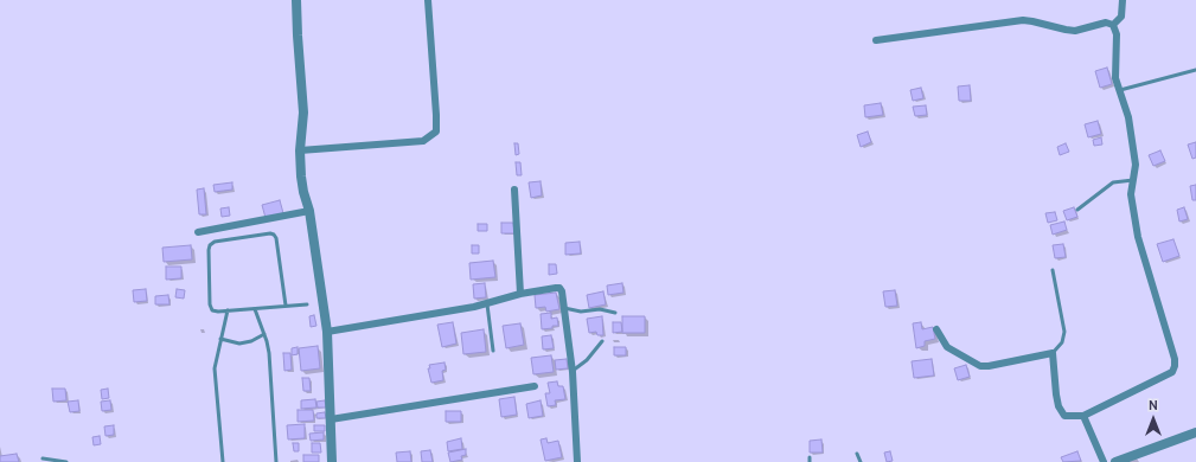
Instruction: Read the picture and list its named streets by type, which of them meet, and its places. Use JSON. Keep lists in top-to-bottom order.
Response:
{
  "north": "top"
}
